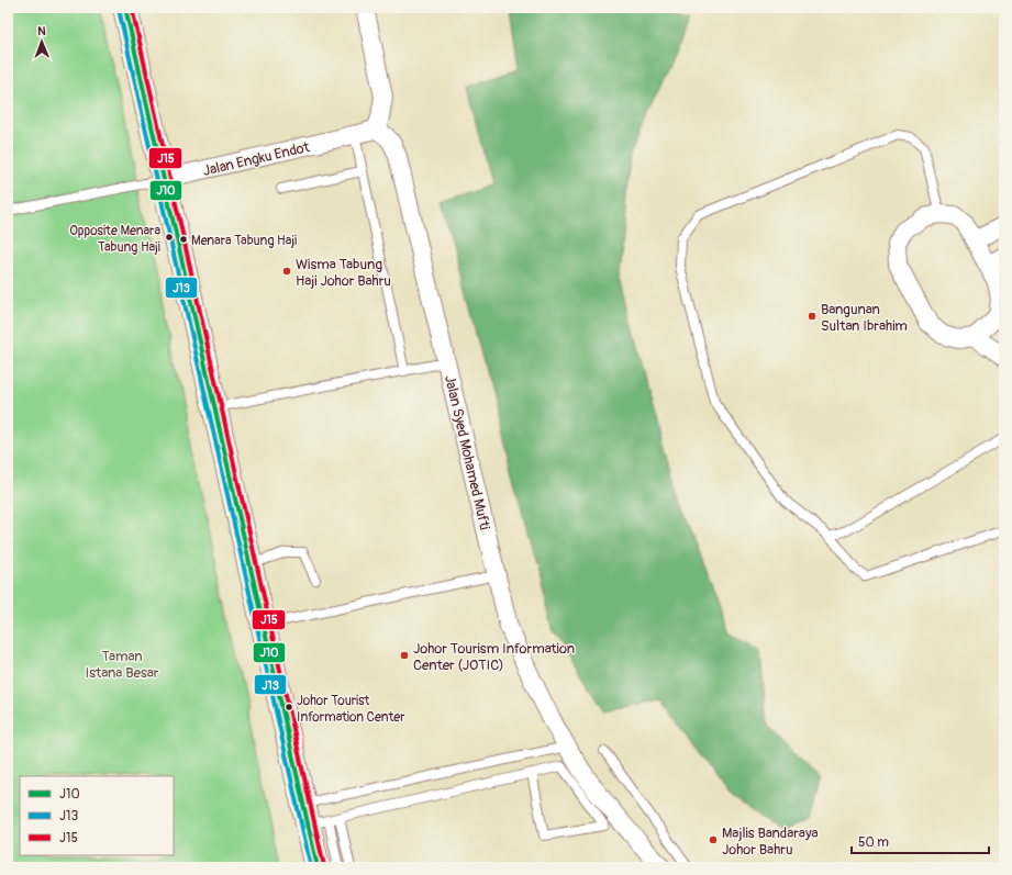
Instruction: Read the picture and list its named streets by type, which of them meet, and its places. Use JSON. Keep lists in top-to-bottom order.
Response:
{
  "streets": {
    "street": ["Jalan Engku Endot", "Jalan Syed Mohamed Mufti"]
  },
  "crossings": [
    ["Jalan Engku Endot", "Jalan Syed Mohamed Mufti"]
  ],
  "parks": ["Taman Istana Besar"],
  "places": [
    "Opposite Menara Tabung Haji",
    "Menara Tabung Haji",
    "Wisma Tabung Haji Johor Bahru",
    "Bangunan Sultan Ibrahim",
    "Johor Tourism Information Center (JOTIC)",
    "Johor Tourist Information Center",
    "Majlis Bandaraya Johor Bahru"
  ],
  "lines": ["transit line J10", "transit line J15", "transit line J13"],
  "legend": ["J10", "J13", "J15"],
  "scale_bar": "50 m",
  "north": "top"
}
